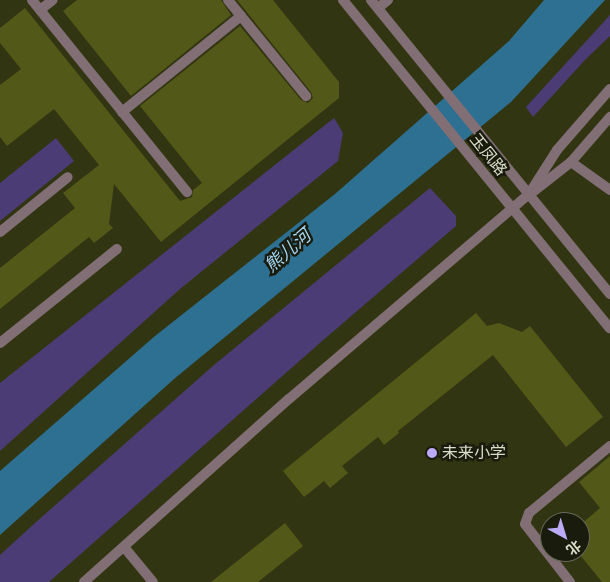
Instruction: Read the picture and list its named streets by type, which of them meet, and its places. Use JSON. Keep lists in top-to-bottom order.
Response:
{
  "streets": {
    "street": ["玉凤路"]
  },
  "water": ["熊儿河"],
  "places": ["未来小学"],
  "north": "bottom right"
}
